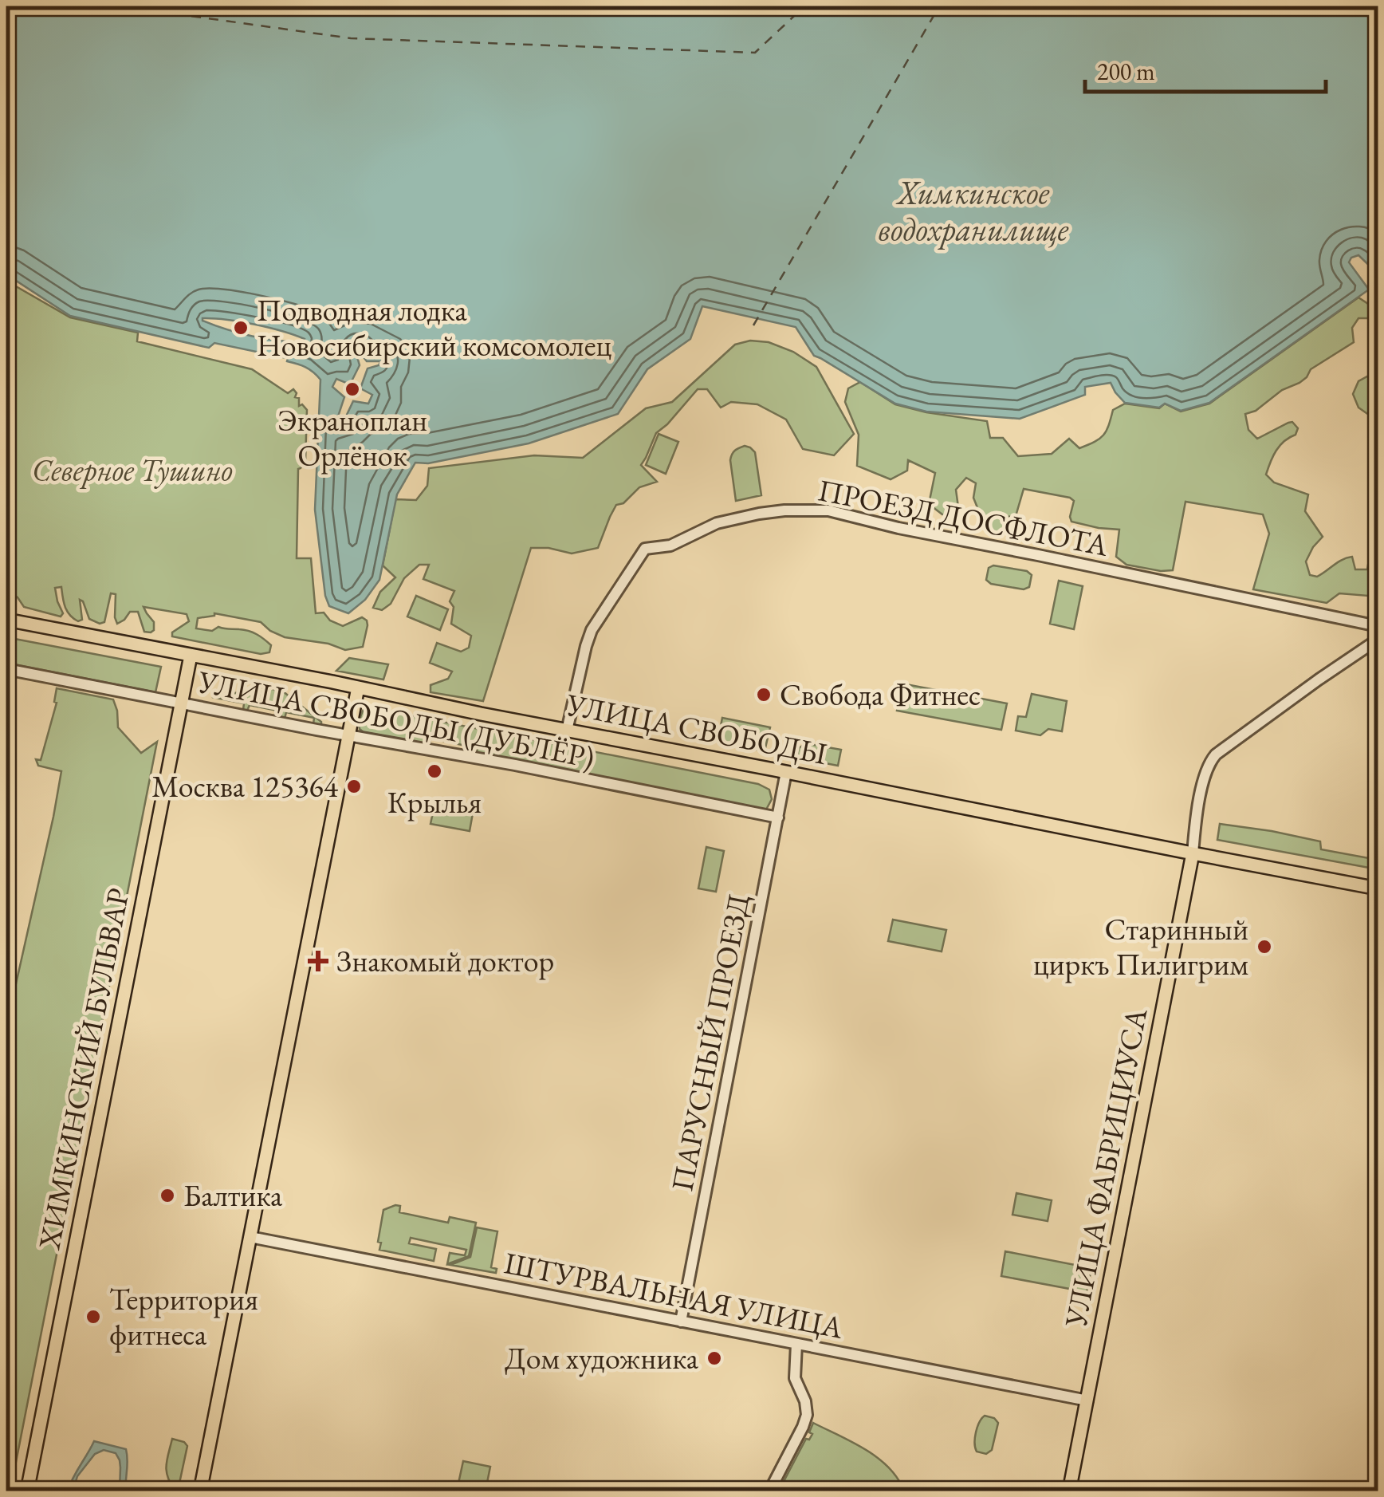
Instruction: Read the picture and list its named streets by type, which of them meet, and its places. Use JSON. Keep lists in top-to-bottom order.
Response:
{
  "streets": {
    "main road": ["УЛИЦА СВОБОДЫ", "ХИМКИНСКИЙ БУЛЬВАР", "УЛИЦА ФАБРИЦИУСА"],
    "street": [
      "ПРОЕЗД ДОСФЛОТА",
      "УЛИЦА СВОБОДЫ (ДУБЛЁР)",
      "ПАРУСНЫЙ ПРОЕЗД",
      "ШТУРВАЛЬНАЯ УЛИЦА"
    ]
  },
  "crossings": [
    ["ПРОЕЗД ДОСФЛОТА", "УЛИЦА СВОБОДЫ"],
    ["УЛИЦА СВОБОДЫ (ДУБЛЁР)", "ПАРУСНЫЙ ПРОЕЗД"],
    ["УЛИЦА СВОБОДЫ (ДУБЛЁР)", "ХИМКИНСКИЙ БУЛЬВАР"],
    ["УЛИЦА СВОБОДЫ", "ПАРУСНЫЙ ПРОЕЗД"],
    ["УЛИЦА СВОБОДЫ", "ХИМКИНСКИЙ БУЛЬВАР"],
    ["УЛИЦА СВОБОДЫ", "УЛИЦА ФАБРИЦИУСА"],
    ["ПАРУСНЫЙ ПРОЕЗД", "ШТУРВАЛЬНАЯ УЛИЦА"],
    ["УЛИЦА ФАБРИЦИУСА", "ШТУРВАЛЬНАЯ УЛИЦА"]
  ],
  "water": ["Химкинское водохранилище"],
  "parks": ["Северное Тушино"],
  "places": {
    "other": [
      "Подводная лодка Новосибирский комсомолец",
      "Экраноплан Орлёнок",
      "Свобода Фитнес",
      "Крылья",
      "Москва 125364",
      "Старинный циркъ Пилигрим",
      "Балтика",
      "Территория фитнеса",
      "Дом художника"
    ],
    "health": ["Знакомый доктор"]
  },
  "scale_bar": "200 m"
}
